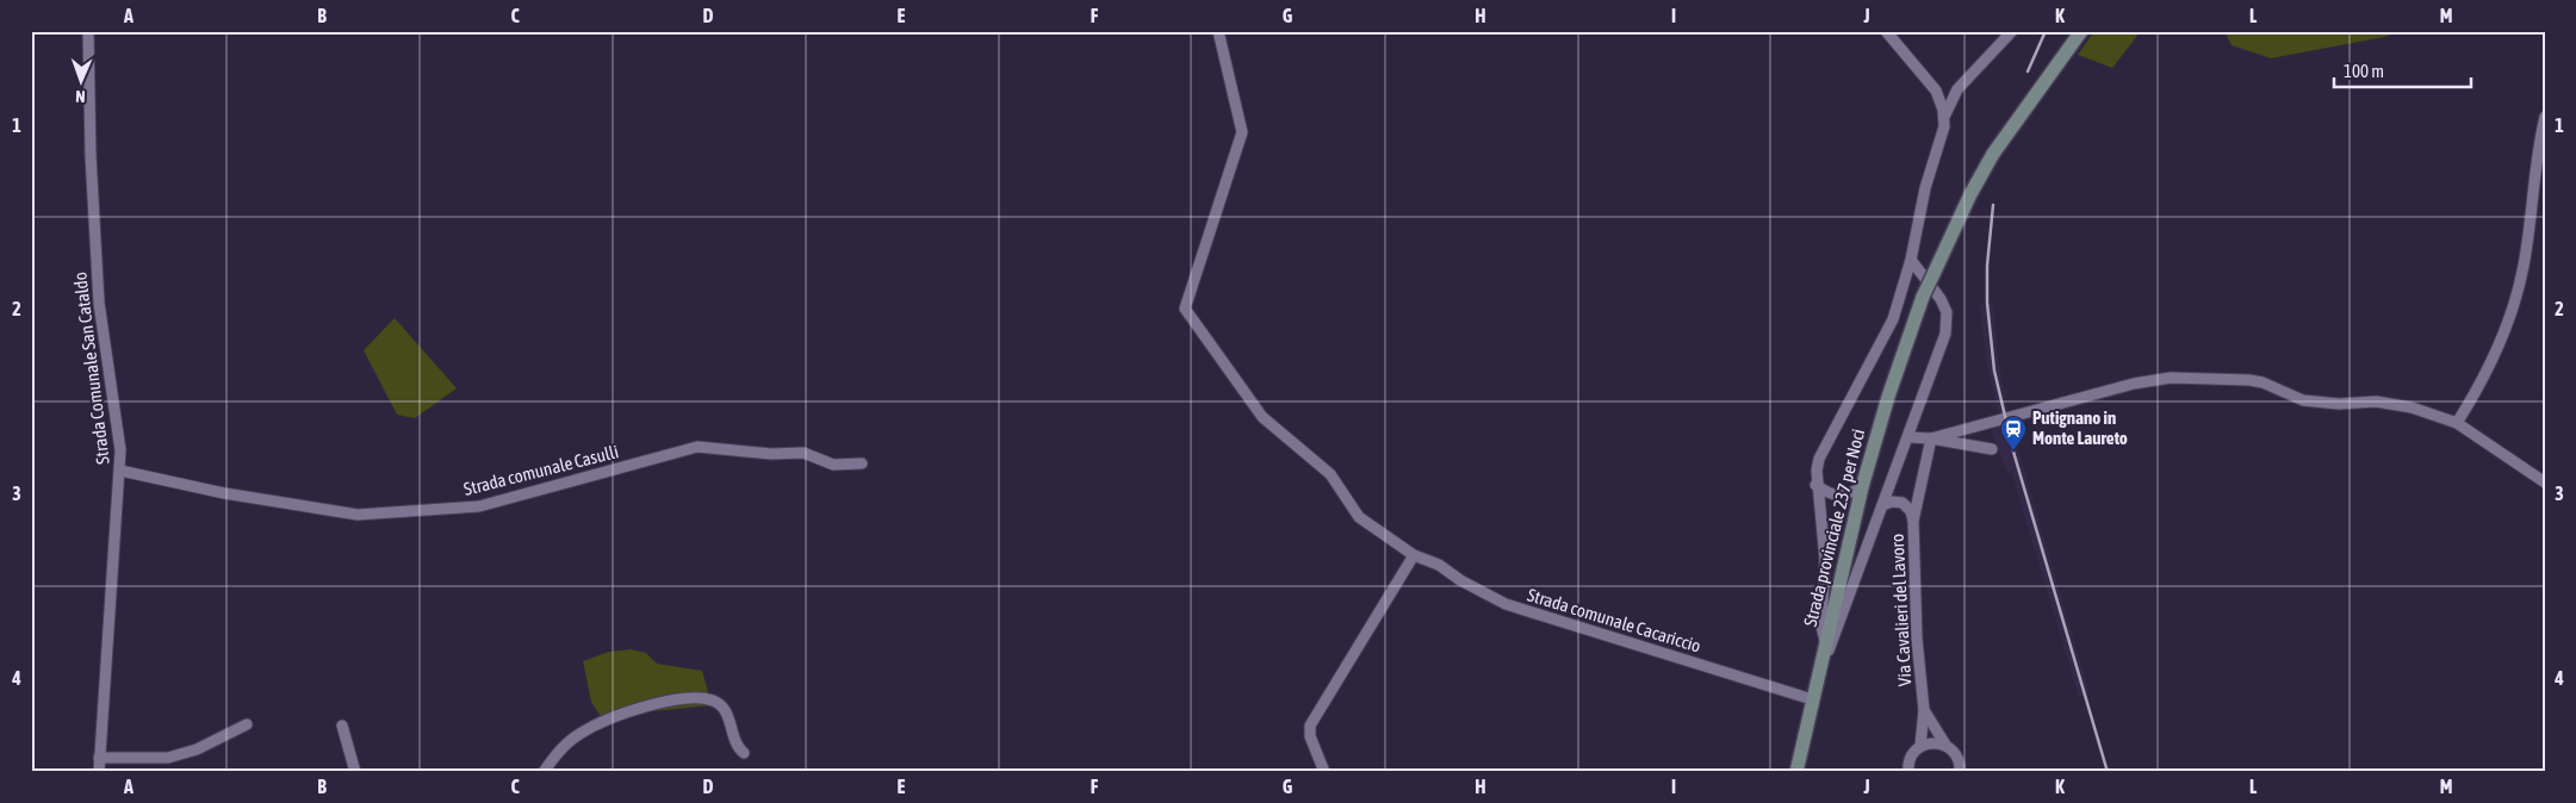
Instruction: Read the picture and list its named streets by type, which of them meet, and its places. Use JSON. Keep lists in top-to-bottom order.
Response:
{
  "streets": {
    "main road": ["Strada provinciale 237 per Noci"],
    "street": [
      "Strada Comunale San Cataldo",
      "Strada comunale Casulli",
      "Via Cavalieri del Lavoro",
      "Strada comunale Cacariccio"
    ]
  },
  "crossings": [
    ["Strada Comunale San Cataldo", "Strada comunale Casulli"],
    ["Strada provinciale 237 per Noci", "Strada comunale Cacariccio"]
  ],
  "places": {
    "station": ["Putignano in Monte Laureto"]
  },
  "scale_bar": "100 m",
  "north": "bottom",
  "grid": {
    "columns": [
      "A",
      "B",
      "C",
      "D",
      "E",
      "F",
      "G",
      "H",
      "I",
      "J",
      "K",
      "L",
      "M"
    ],
    "rows": [
      "1",
      "2",
      "3",
      "4"
    ]
  }
}
